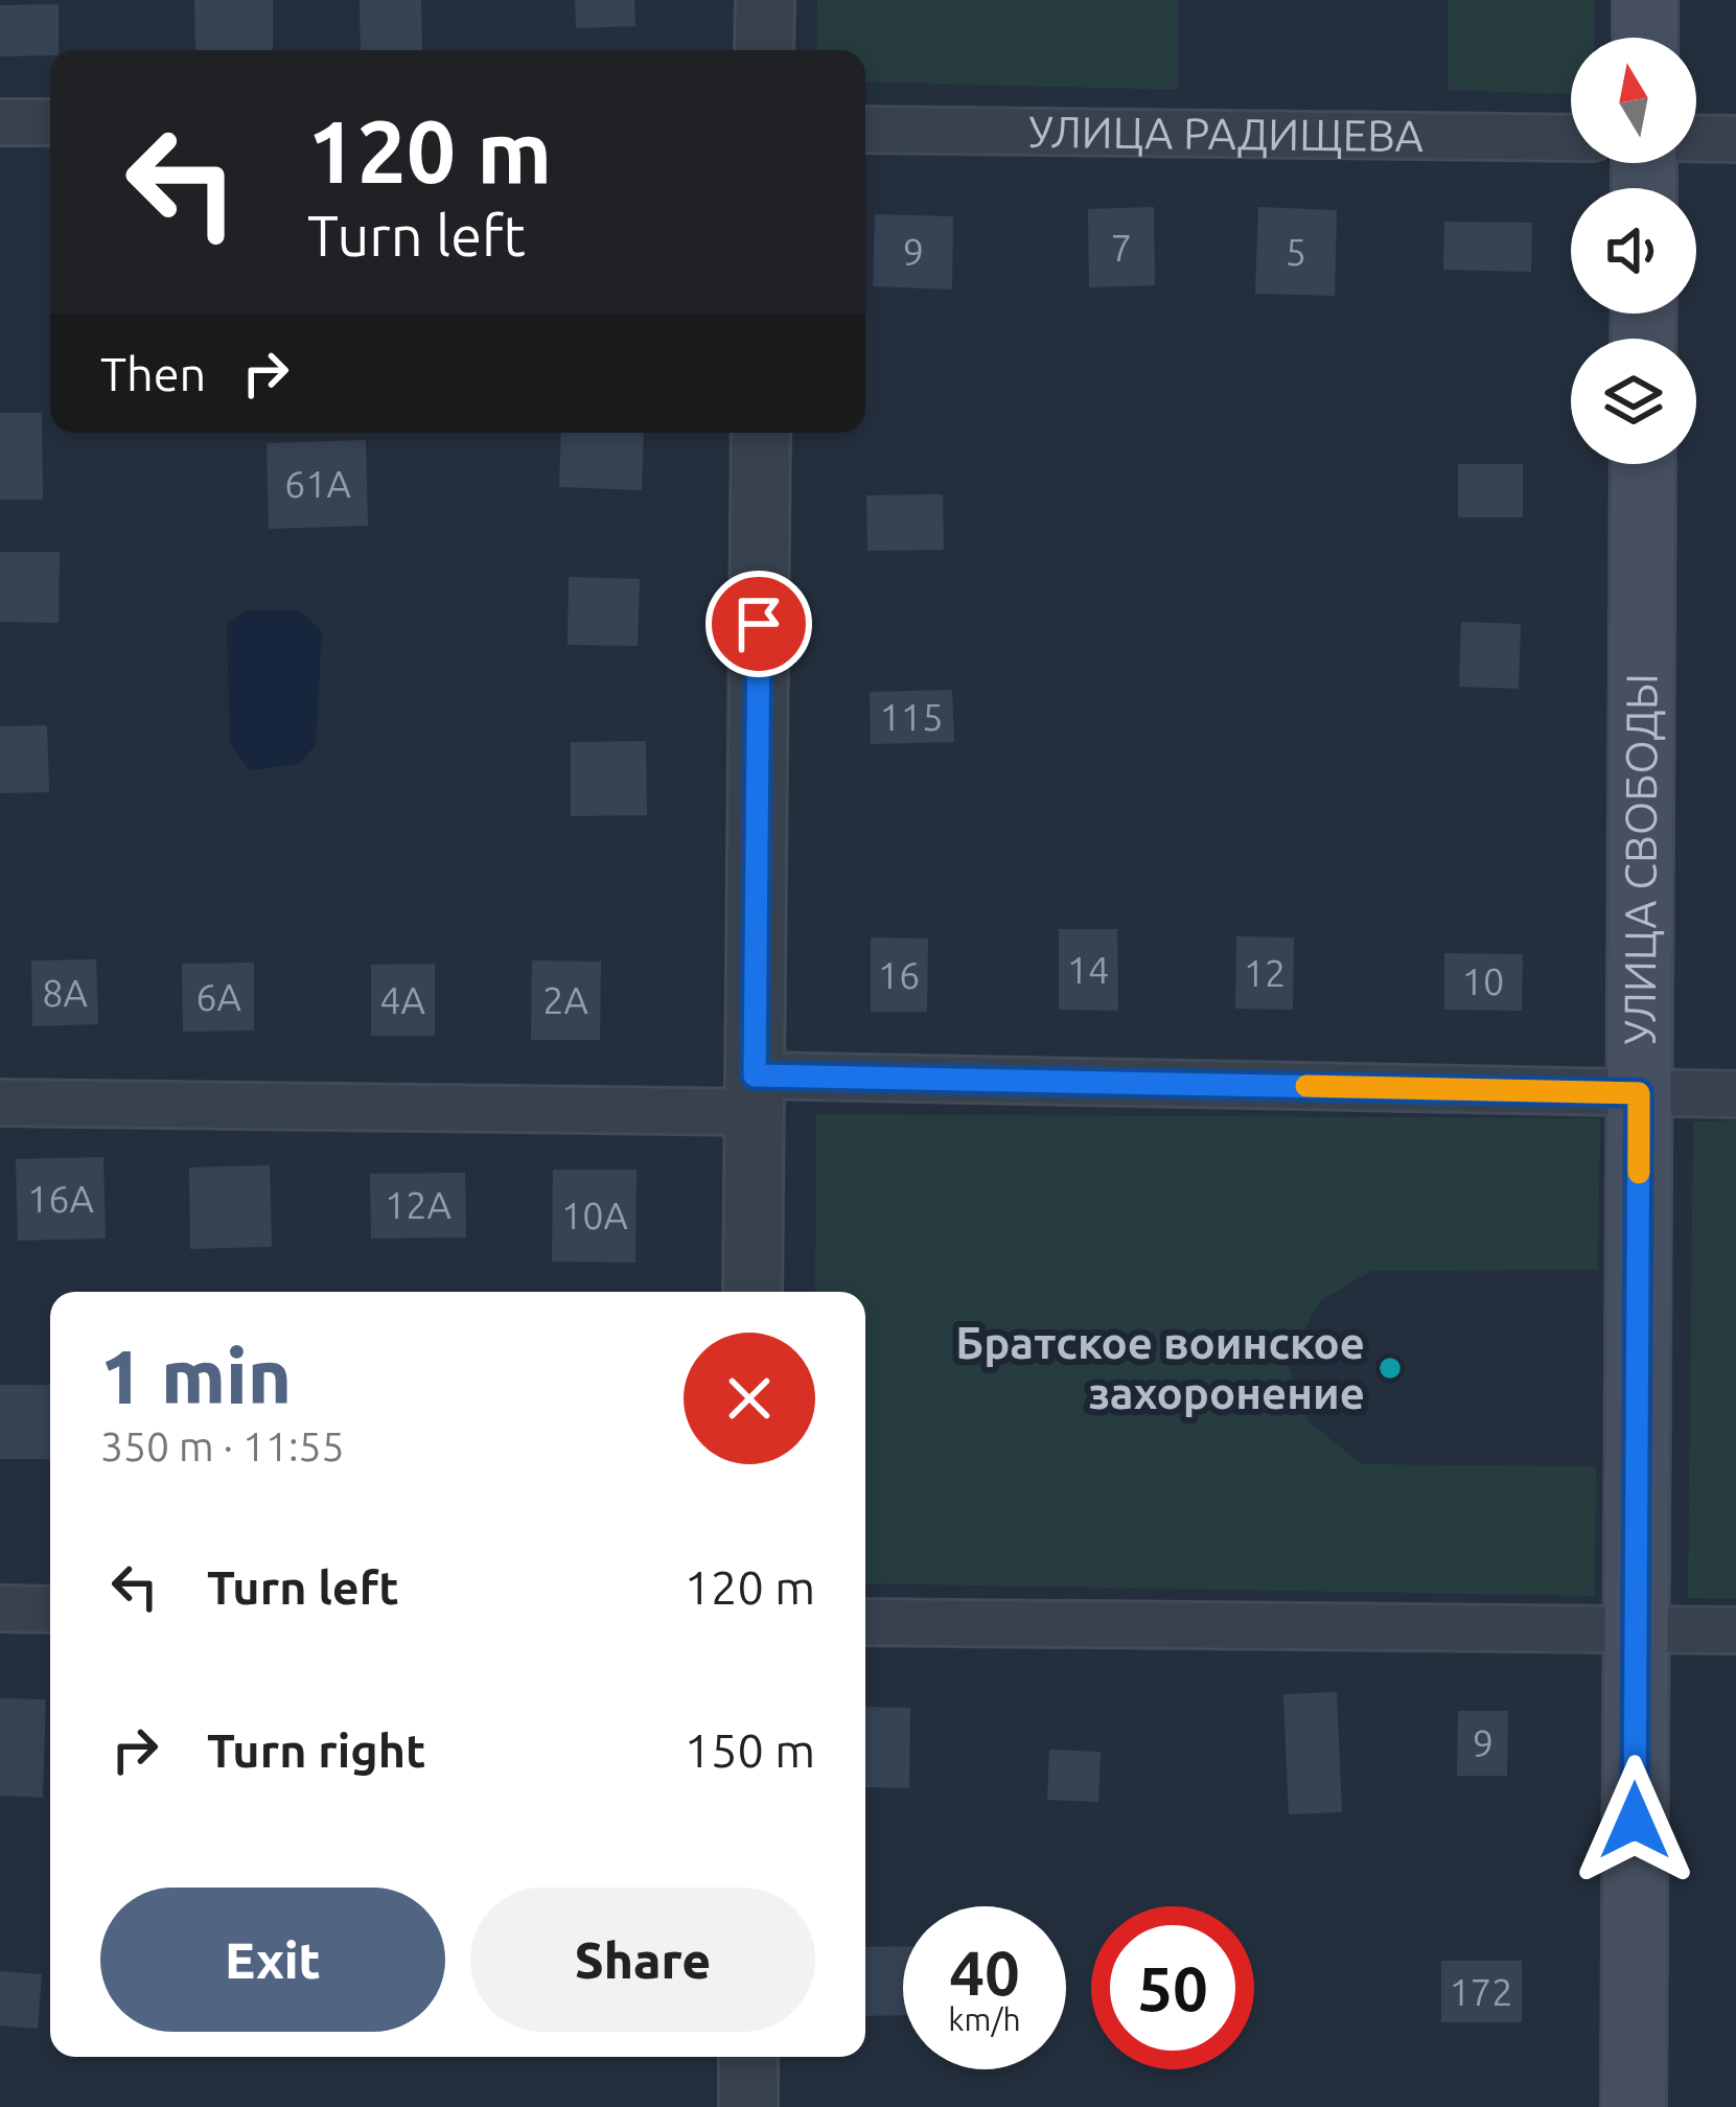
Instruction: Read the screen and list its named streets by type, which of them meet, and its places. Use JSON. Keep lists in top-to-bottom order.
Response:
{
  "streets": {
    "main road": ["УЛИЦА СВОБОДЫ"],
    "street": ["УЛИЦА РАДИЩЕВА"]
  },
  "places": ["Братское воинское захоронение"],
  "house_numbers": [
    "7",
    "9",
    "5",
    "61А",
    "115",
    "14",
    "12",
    "16",
    "10",
    "8А",
    "6А",
    "4А",
    "2А",
    "16А",
    "12А",
    "10А",
    "9",
    "172"
  ],
  "north": "top",
  "page": {
    "turn": ["120 m", "Turn left"],
    "then": "Then",
    "heading": ["1 min", "350 m · 11:55"],
    "list": [
      {
        "name": "Turn left",
        "value": "120 m"
      },
      {
        "name": "Turn right",
        "value": "150 m"
      }
    ],
    "buttons": ["Exit", "Share"],
    "speed": "40 km/h",
    "limit": "50"
  }
}
